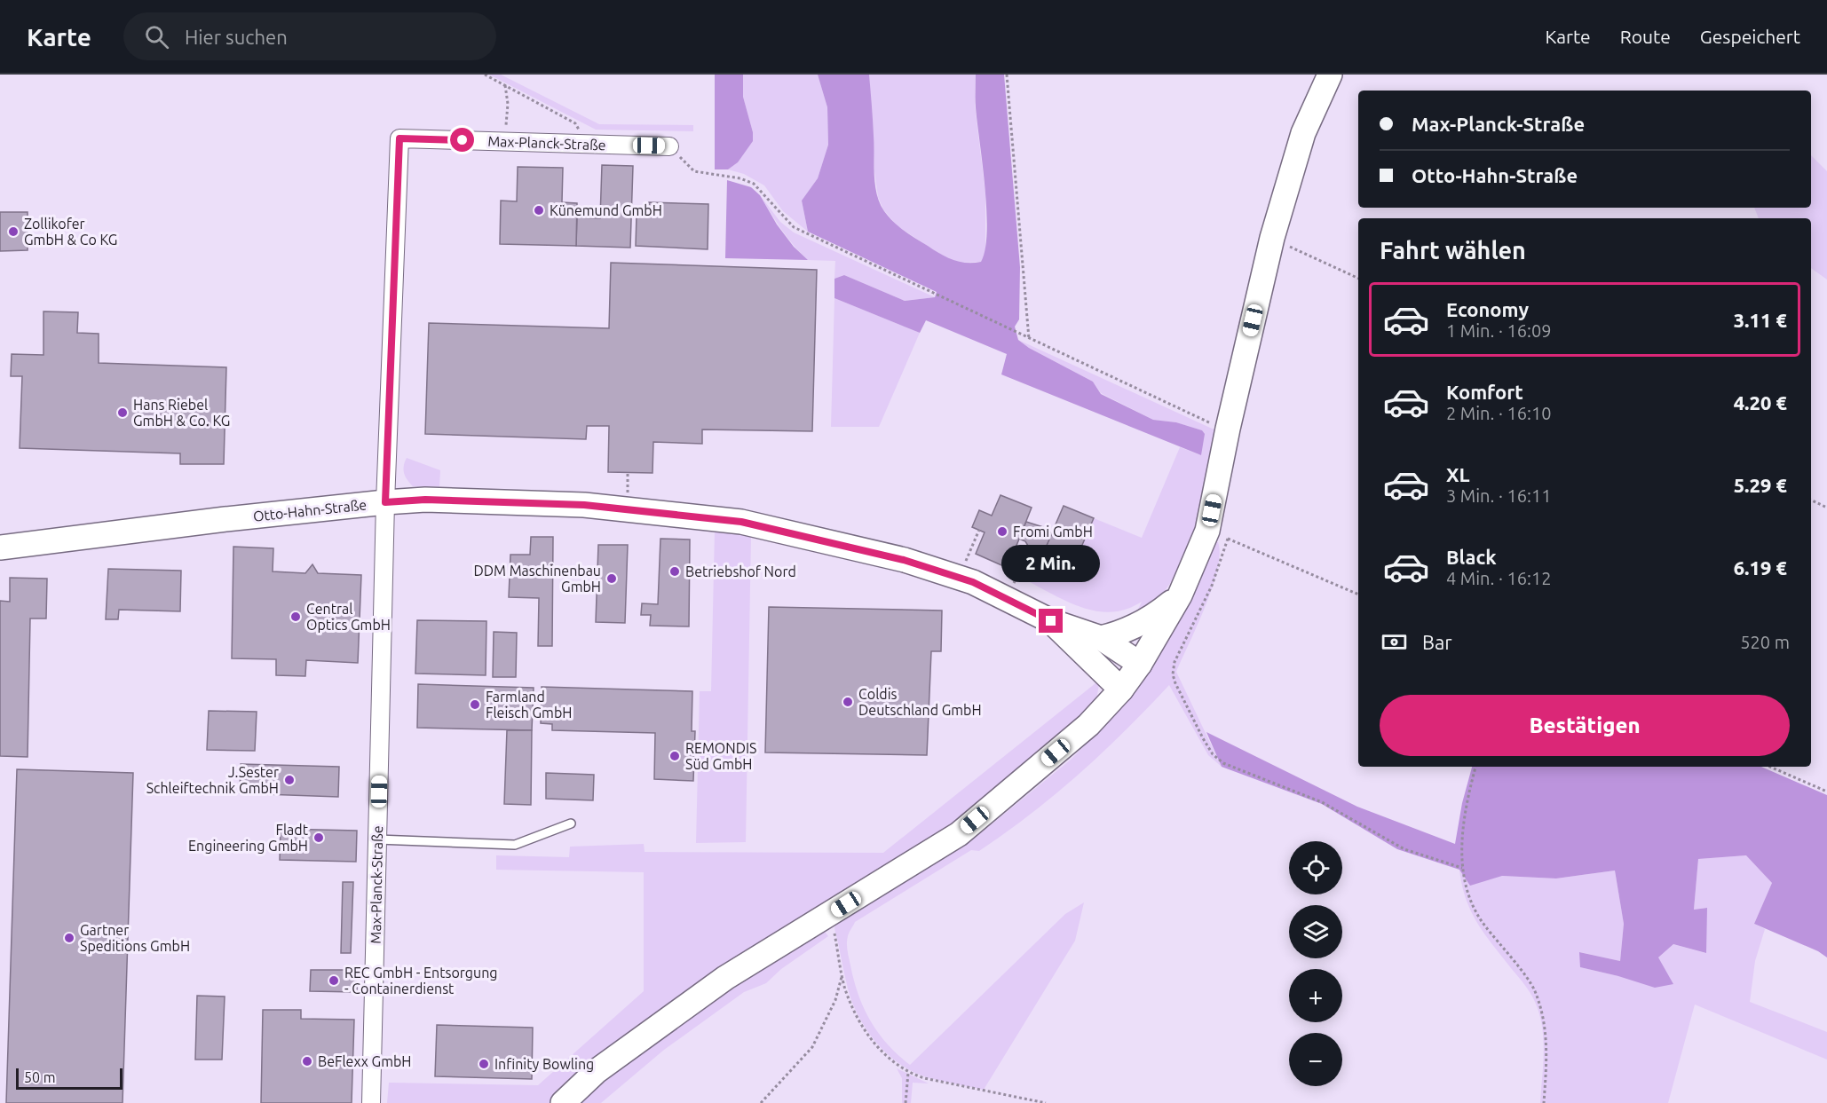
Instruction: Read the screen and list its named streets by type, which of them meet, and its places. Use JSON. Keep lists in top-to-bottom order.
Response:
{
  "streets": {
    "street": ["Max-Planck-Straße", "Otto-Hahn-Straße"]
  },
  "crossings": [
    ["Max-Planck-Straße", "Otto-Hahn-Straße"]
  ],
  "places": [
    "Künemund GmbH",
    "Zollikofer GmbH & Co KG",
    "Hans Riebel GmbH & Co. KG",
    "Fromi GmbH",
    "Betriebshof Nord",
    "DDM Maschinenbau GmbH",
    "Central Optics GmbH",
    "Coldis Deutschland GmbH",
    "Farmland Fleisch GmbH",
    "REMONDIS Süd GmbH",
    "J.Sester Schleiftechnik GmbH",
    "Fladt Engineering GmbH",
    "Gartner Speditions GmbH",
    "REC GmbH - Entsorgung - Containerdienst",
    "BeFlexx GmbH",
    "Infinity Bowling"
  ],
  "scale_bar": "50 m",
  "page": {
    "header": "Karte",
    "search": "Hier suchen",
    "nav": ["Karte", "Route", "Gespeichert"],
    "banner": ["Max-Planck-Straße", "Otto-Hahn-Straße"],
    "heading": "Fahrt wählen",
    "list": [
      {
        "name": "Economy",
        "note": "1 Min. · 16:09",
        "value": "3.11 €"
      },
      {
        "name": "Komfort",
        "note": "2 Min. · 16:10",
        "value": "4.20 €"
      },
      {
        "name": "XL",
        "note": "3 Min. · 16:11",
        "value": "5.29 €"
      },
      {
        "name": "Black",
        "note": "4 Min. · 16:12",
        "value": "6.19 €"
      }
    ],
    "bubble": "2 Min.",
    "pay": ["Bar", "520 m"],
    "buttons": "Bestätigen",
    "map_buttons": ["+", "−"],
    "scale": "50 m"
  }
}
